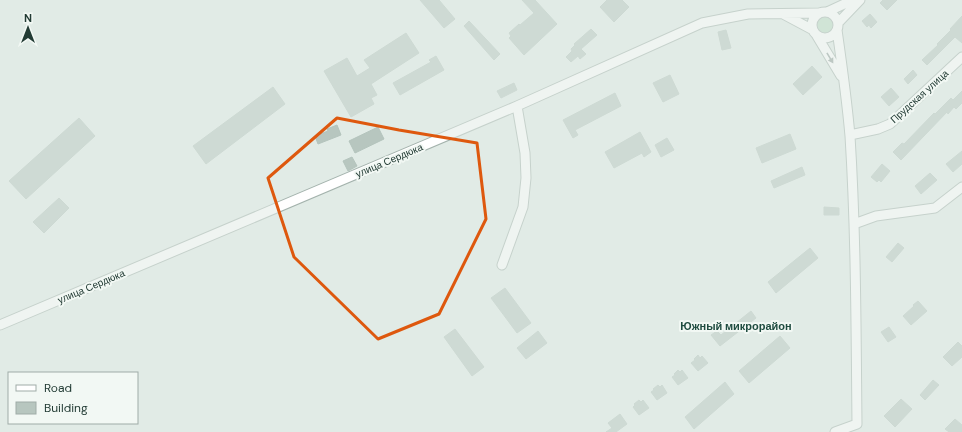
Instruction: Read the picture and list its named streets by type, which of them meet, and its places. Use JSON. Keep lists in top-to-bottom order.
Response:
{
  "streets": {
    "street": ["Прудская улица", "улица Сердюка"]
  },
  "districts": ["Южный микрорайон"],
  "legend": ["Road", "Building"],
  "north": "top"
}
